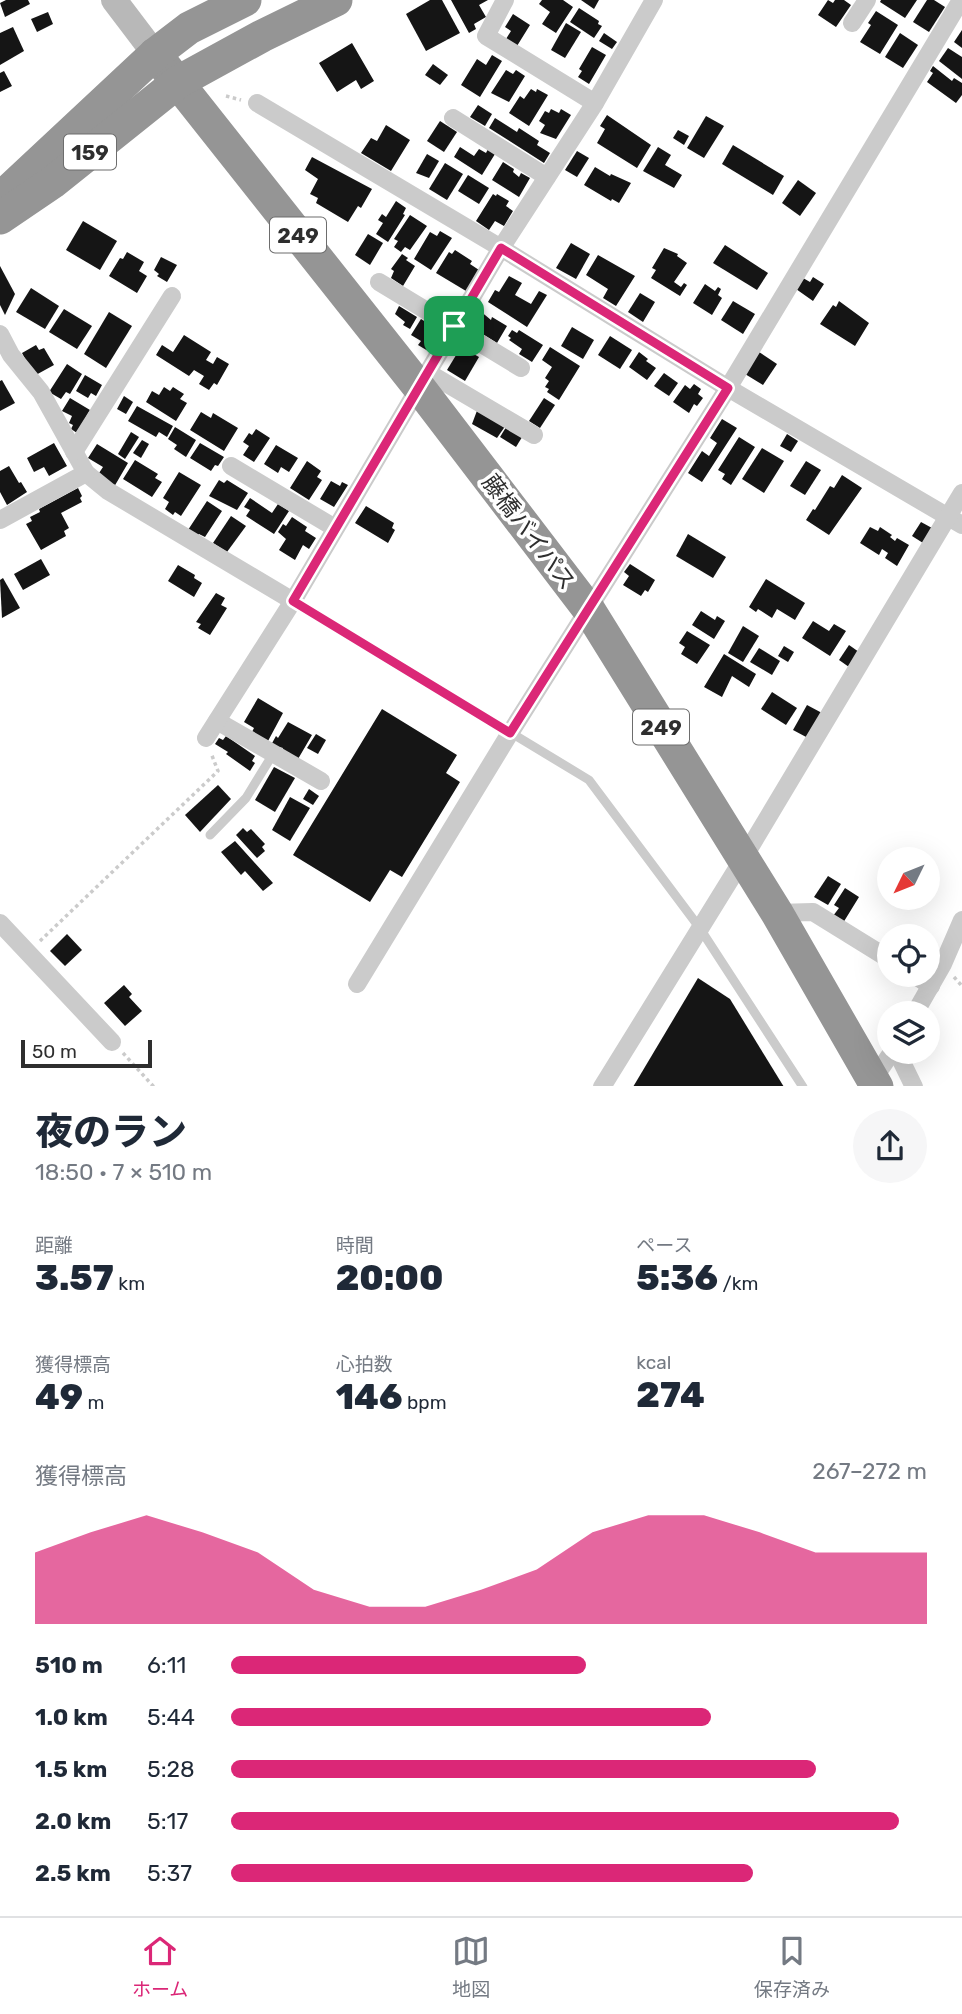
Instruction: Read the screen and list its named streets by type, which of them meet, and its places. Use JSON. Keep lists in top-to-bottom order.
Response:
{
  "streets": {
    "highway": ["159", "249", "藤橋バイパス"]
  },
  "crossings": [
    ["159", "249"],
    ["159", "藤橋バイパス"],
    ["249", "藤橋バイパス"]
  ],
  "scale_bar": "50 m",
  "north": "bottom left",
  "page": {
    "scale": "50 m",
    "heading": ["夜のラン", "18:50 · 7 × 510 m"],
    "stats": [
      ["距離", "3.57 km"],
      ["時間", "20:00"],
      ["ペース", "5:36 /km"],
      ["獲得標高", "49 m"],
      ["心拍数", "146 bpm"],
      ["kcal", "274"]
    ],
    "chart": ["獲得標高", "267–272 m"],
    "list": [
      {
        "name": "510 m",
        "note": "6:11"
      },
      {
        "name": "1.0 km",
        "note": "5:44"
      },
      {
        "name": "1.5 km",
        "note": "5:28"
      },
      {
        "name": "2.0 km",
        "note": "5:17"
      },
      {
        "name": "2.5 km",
        "note": "5:37"
      }
    ],
    "tabs": ["ホーム", "地図", "保存済み"]
  }
}
